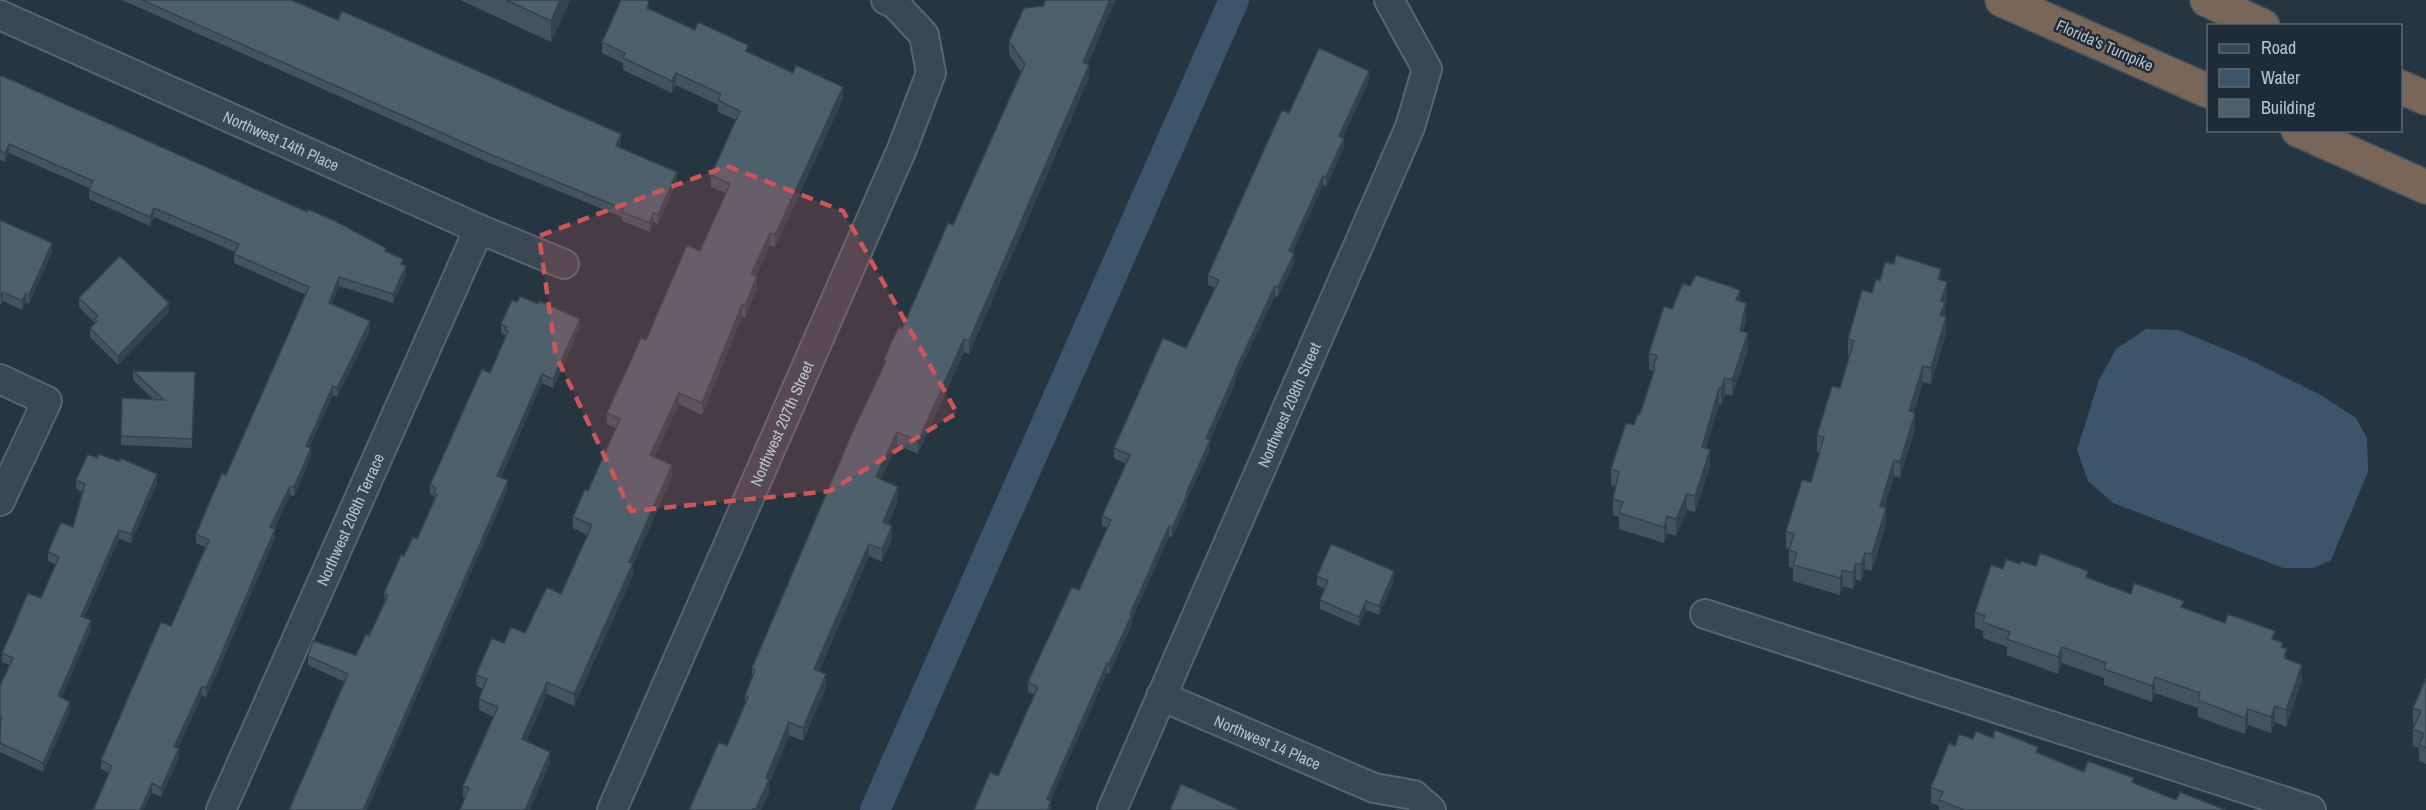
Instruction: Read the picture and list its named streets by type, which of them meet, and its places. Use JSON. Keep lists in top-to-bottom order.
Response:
{
  "streets": {
    "highway": ["Florida's Turnpike"],
    "street": [
      "Northwest 14th Place",
      "Northwest 208th Street",
      "Northwest 207th Street",
      "Northwest 206th Terrace",
      "Northwest 14 Place"
    ]
  },
  "crossings": [
    ["Northwest 14th Place", "Northwest 206th Terrace"],
    ["Northwest 208th Street", "Northwest 14 Place"]
  ],
  "legend": ["Road", "Water", "Building"]
}
